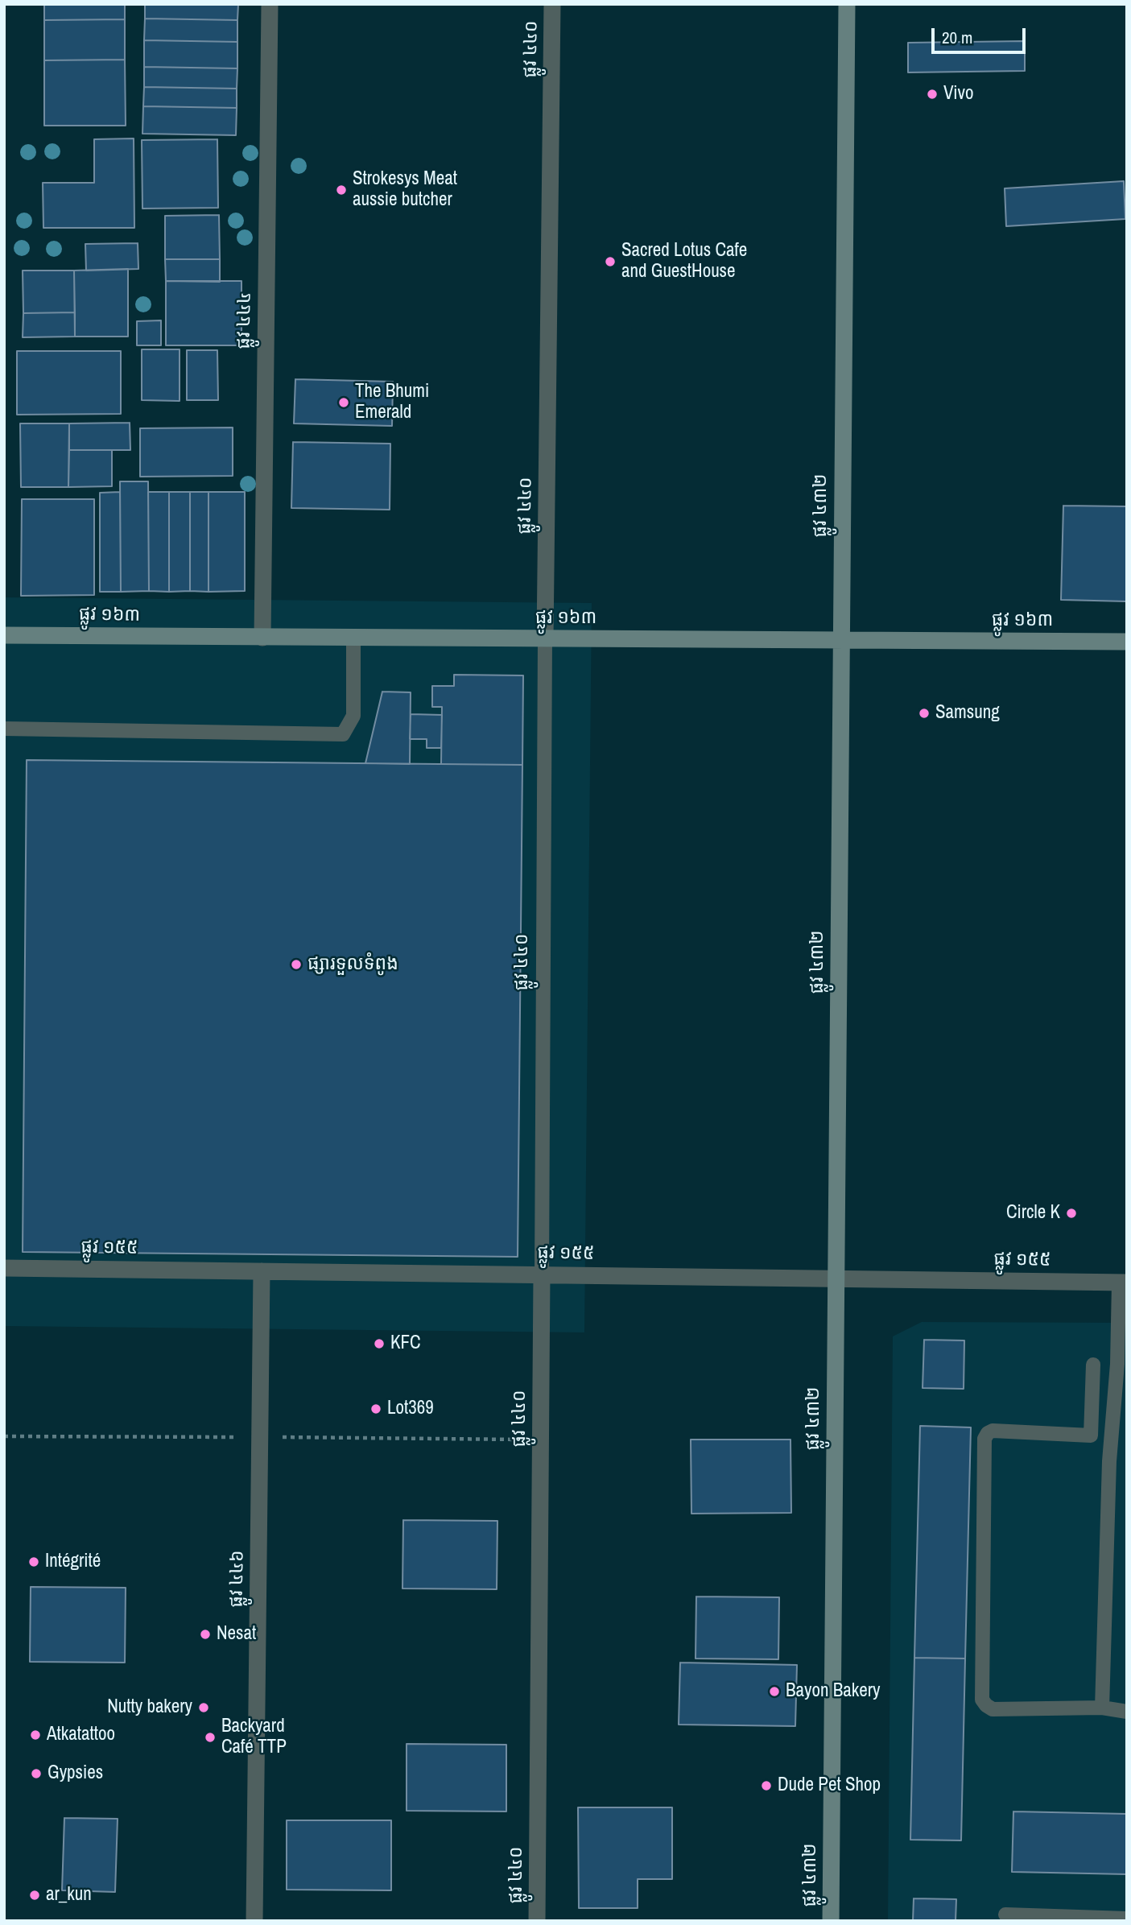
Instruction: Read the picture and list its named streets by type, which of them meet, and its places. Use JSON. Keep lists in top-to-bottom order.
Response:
{
  "streets": {
    "street": [
      "ផ្លូវ ៤៤០",
      "ផ្លូវ ៤៤៤",
      "ផ្លូវ ៤៣២",
      "ផ្លូវ ១៦៣",
      "ផ្លូវ ១៥៥",
      "ផ្លូវ ៤៤៦"
    ]
  },
  "crossings": [
    ["ផ្លូវ ៤៤០", "ផ្លូវ ១៦៣"],
    ["ផ្លូវ ៤៤០", "ផ្លូវ ១៥៥"],
    ["ផ្លូវ ៤៤៤", "ផ្លូវ ១៦៣"],
    ["ផ្លូវ ៤៣២", "ផ្លូវ ១៦៣"],
    ["ផ្លូវ ៤៣២", "ផ្លូវ ១៥៥"],
    ["ផ្លូវ ១៥៥", "ផ្លូវ ៤៤៦"]
  ],
  "places": [
    "Vivo",
    "Strokesys Meat aussie butcher",
    "Sacred Lotus Cafe and GuestHouse",
    "The Bhumi Emerald",
    "Samsung",
    "ផ្សារទួលទំពូង",
    "Circle K",
    "KFC",
    "Lot369",
    "Intégrité",
    "Nesat",
    "Bayon Bakery",
    "Nutty bakery",
    "Atkatattoo",
    "Backyard Café TTP",
    "Gypsies",
    "Dude Pet Shop",
    "ar_kun"
  ],
  "scale_bar": "20 m"
}
